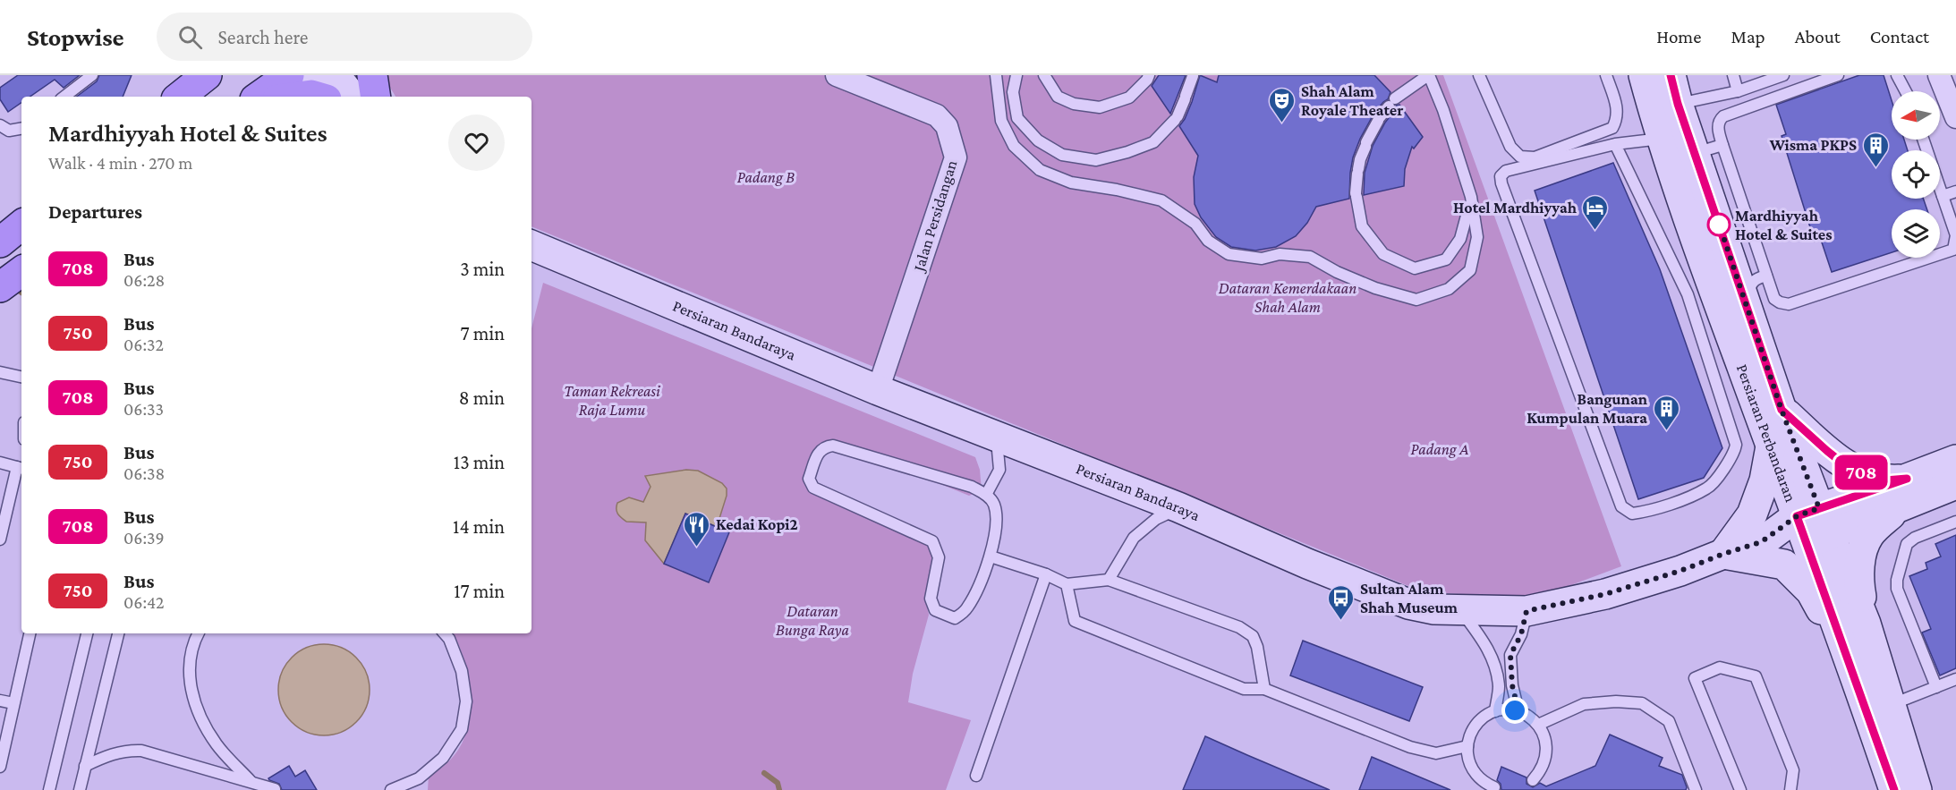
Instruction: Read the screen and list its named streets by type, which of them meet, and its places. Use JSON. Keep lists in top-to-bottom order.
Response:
{
  "streets": {
    "main road": ["Persiaran Bandaraya", "Persiaran Perbandaran"],
    "street": ["Jalan Persidangan"]
  },
  "crossings": [
    ["Jalan Persidangan", "Persiaran Bandaraya"],
    ["Persiaran Bandaraya", "Persiaran Perbandaran"]
  ],
  "parks": [
    "Padang B",
    "Dataran Kemerdakaan Shah Alam",
    "Taman Rekreasi Raja Lumu",
    "Padang A",
    "Dataran Bunga Raya"
  ],
  "places": {
    "theatre": ["Shah Alam Royale Theater"],
    "building": ["Wisma PKPS", "Bangunan Kumpulan Muara"],
    "other": ["Mardhiyyah Hotel & Suites"],
    "hotel": ["Hotel Mardhiyyah"],
    "restaurant": ["Kedai Kopi2"],
    "bus stop": ["Sultan Alam Shah Museum"]
  },
  "lines": ["bus line 708"],
  "north": "left",
  "page": {
    "header": "Stopwise",
    "search": "Search here",
    "nav": [
      "Home",
      "Map",
      "About",
      "Contact"
    ],
    "on_map": "708",
    "heading": [
      ["Mardhiyyah Hotel & Suites", "Walk · 4 min · 270 m"],
      "Departures"
    ],
    "list": [
      {
        "mark": "708",
        "name": "Bus",
        "note": "06:28",
        "value": "3 min"
      },
      {
        "mark": "750",
        "name": "Bus",
        "note": "06:32",
        "value": "7 min"
      },
      {
        "mark": "708",
        "name": "Bus",
        "note": "06:33",
        "value": "8 min"
      },
      {
        "mark": "750",
        "name": "Bus",
        "note": "06:38",
        "value": "13 min"
      },
      {
        "mark": "708",
        "name": "Bus",
        "note": "06:39",
        "value": "14 min"
      },
      {
        "mark": "750",
        "name": "Bus",
        "note": "06:42",
        "value": "17 min"
      }
    ]
  }
}
